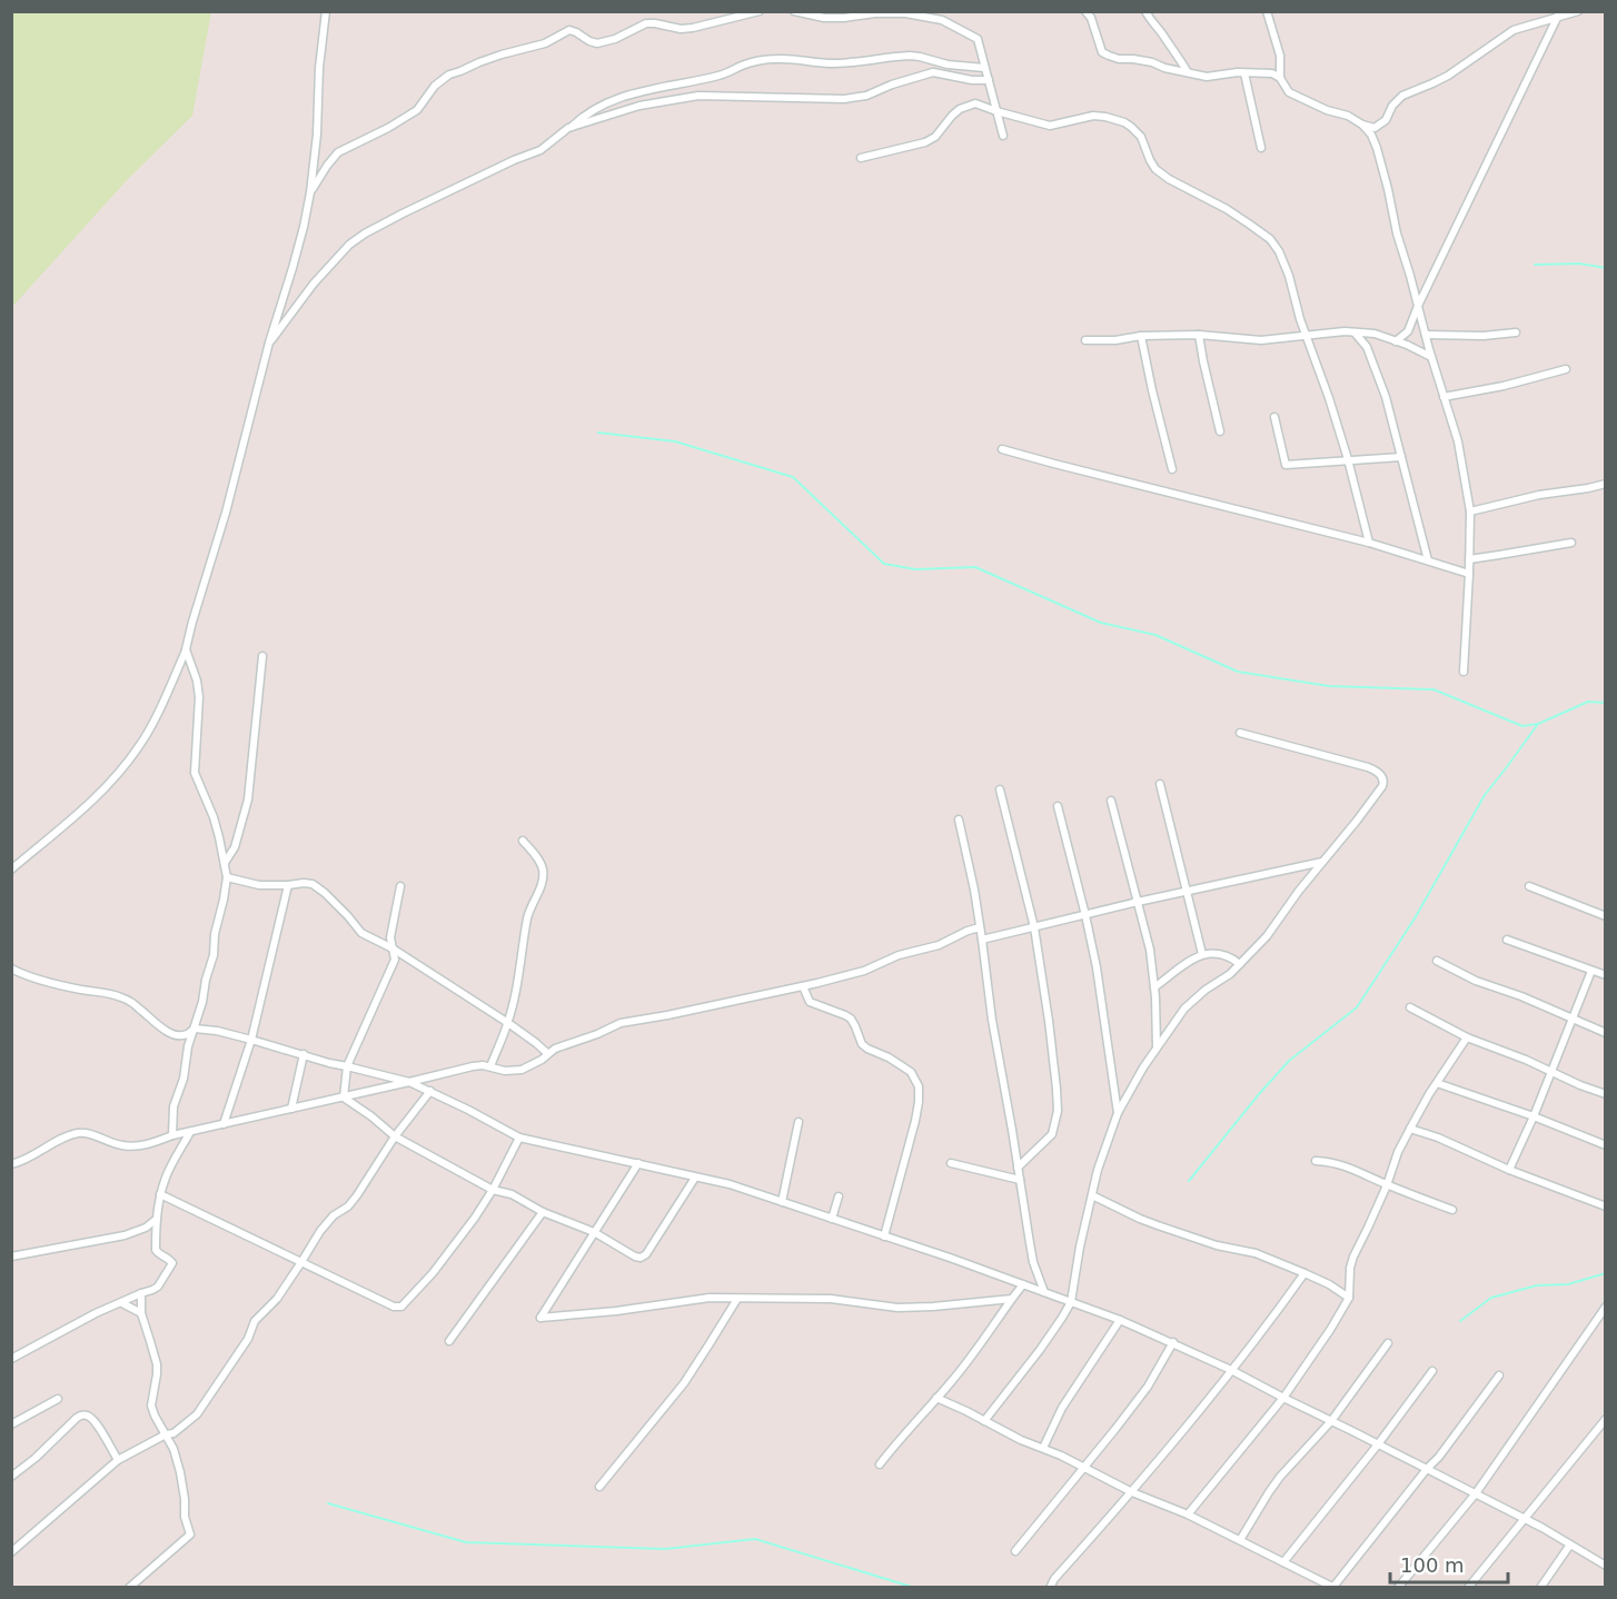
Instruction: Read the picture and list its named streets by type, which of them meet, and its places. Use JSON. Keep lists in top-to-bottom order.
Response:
{
  "scale_bar": "100 m"
}
